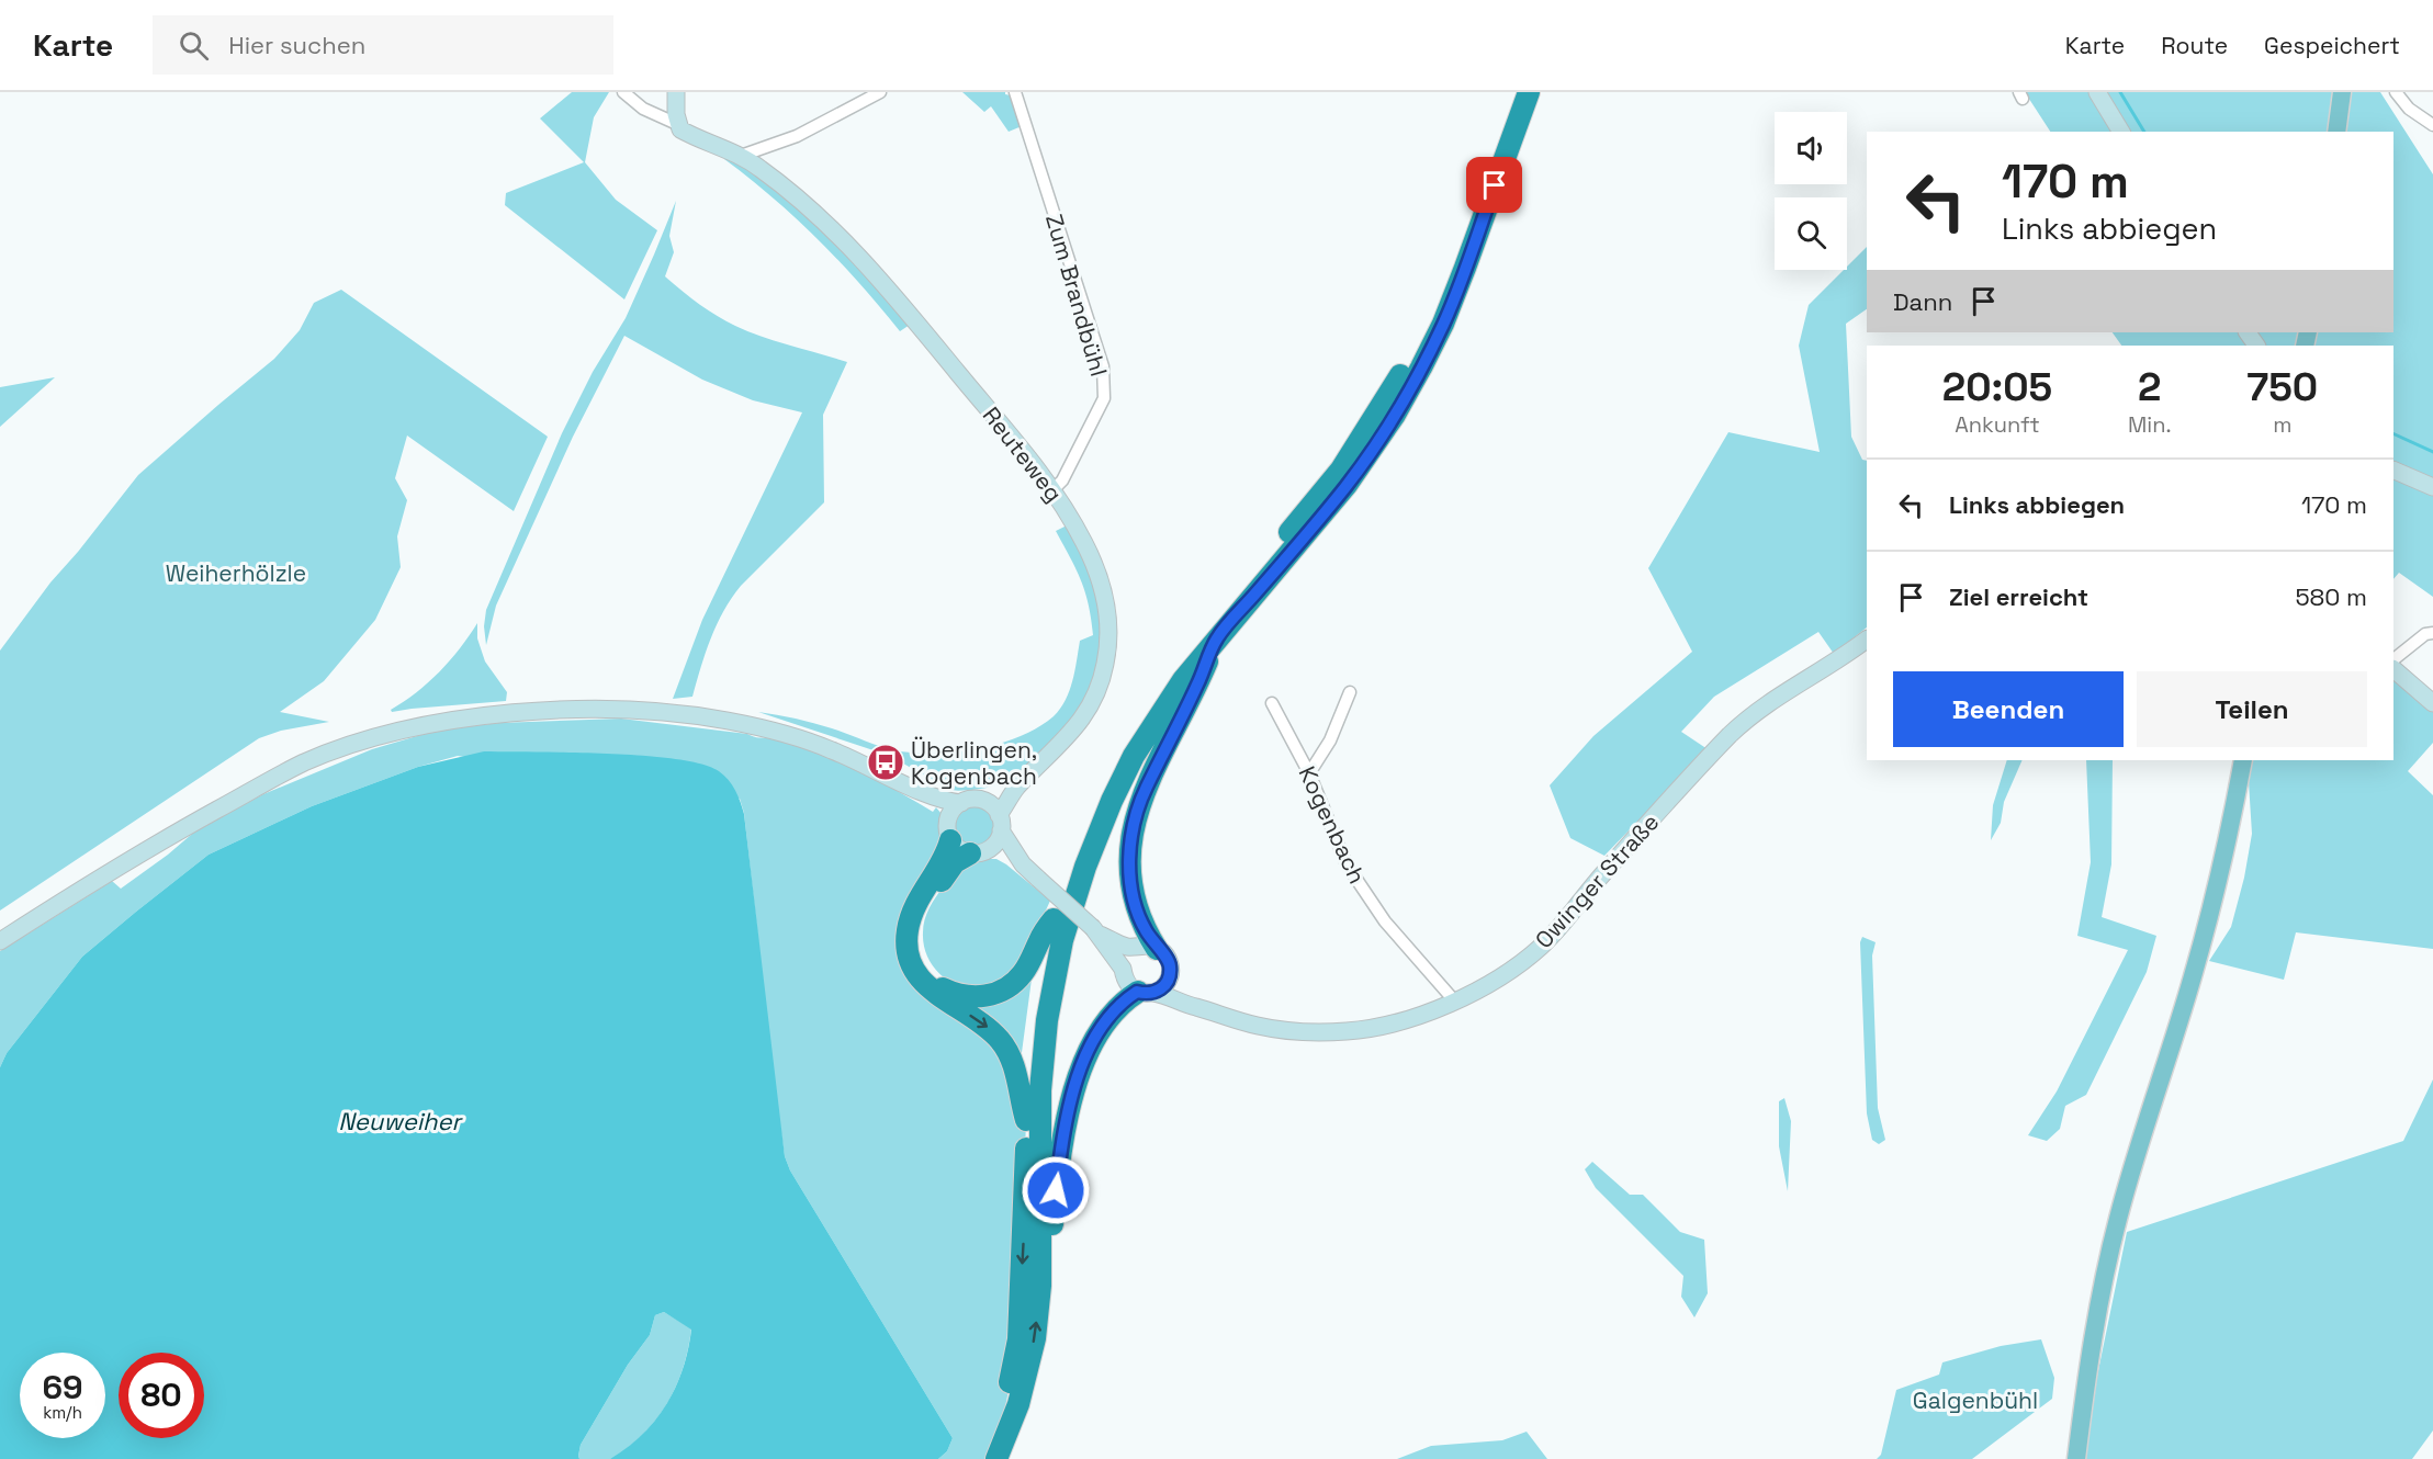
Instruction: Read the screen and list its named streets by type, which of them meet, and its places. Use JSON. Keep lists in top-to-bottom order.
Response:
{
  "streets": {
    "street": [
      "Zum Brandbühl",
      "Reuteweg",
      "Kogenbach",
      "Owinger Straße"
    ]
  },
  "crossings": [
    ["Zum Brandbühl", "Reuteweg"],
    ["Kogenbach", "Owinger Straße"]
  ],
  "water": ["Neuweiher"],
  "parks": ["Weiherhölzle", "Galgenbühl"],
  "places": {
    "bus stop": ["Überlingen, Kogenbach"]
  },
  "page": {
    "header": "Karte",
    "search": "Hier suchen",
    "nav": ["Karte", "Route", "Gespeichert"],
    "turn": ["170 m", "Links abbiegen"],
    "then": "Dann",
    "eta": [
      "20:05",
      "Ankunft",
      "2",
      "Min.",
      "750",
      "m"
    ],
    "list": [
      {
        "name": "Links abbiegen",
        "value": "170 m"
      },
      {
        "name": "Ziel erreicht",
        "value": "580 m"
      }
    ],
    "buttons": ["Beenden", "Teilen"],
    "speed": "69 km/h",
    "limit": "80"
  }
}
